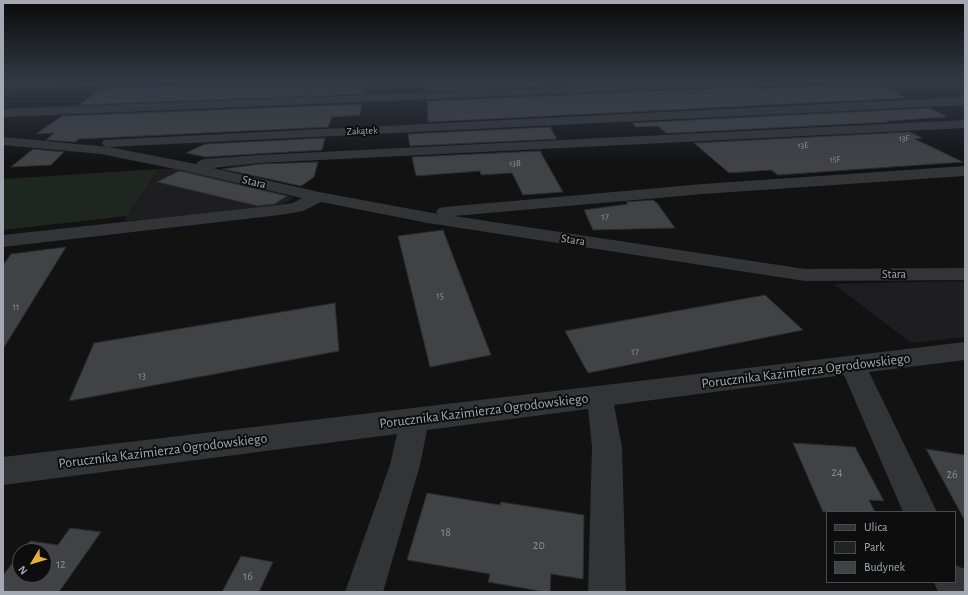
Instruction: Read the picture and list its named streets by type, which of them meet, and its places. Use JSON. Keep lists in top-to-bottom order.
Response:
{
  "streets": {
    "street": ["Zakątek", "Stara", "Porucznika Kazimierza Ogrodowskiego"]
  },
  "crossings": [
    ["Zakątek", "Stara"]
  ],
  "house_numbers": [
    "13F",
    "13E",
    "15F",
    "13B",
    "17",
    "15",
    "11",
    "17",
    "13",
    "24",
    "26",
    "18",
    "20",
    "12",
    "16"
  ],
  "legend": ["Ulica", "Park", "Budynek"],
  "north": "bottom left"
}
